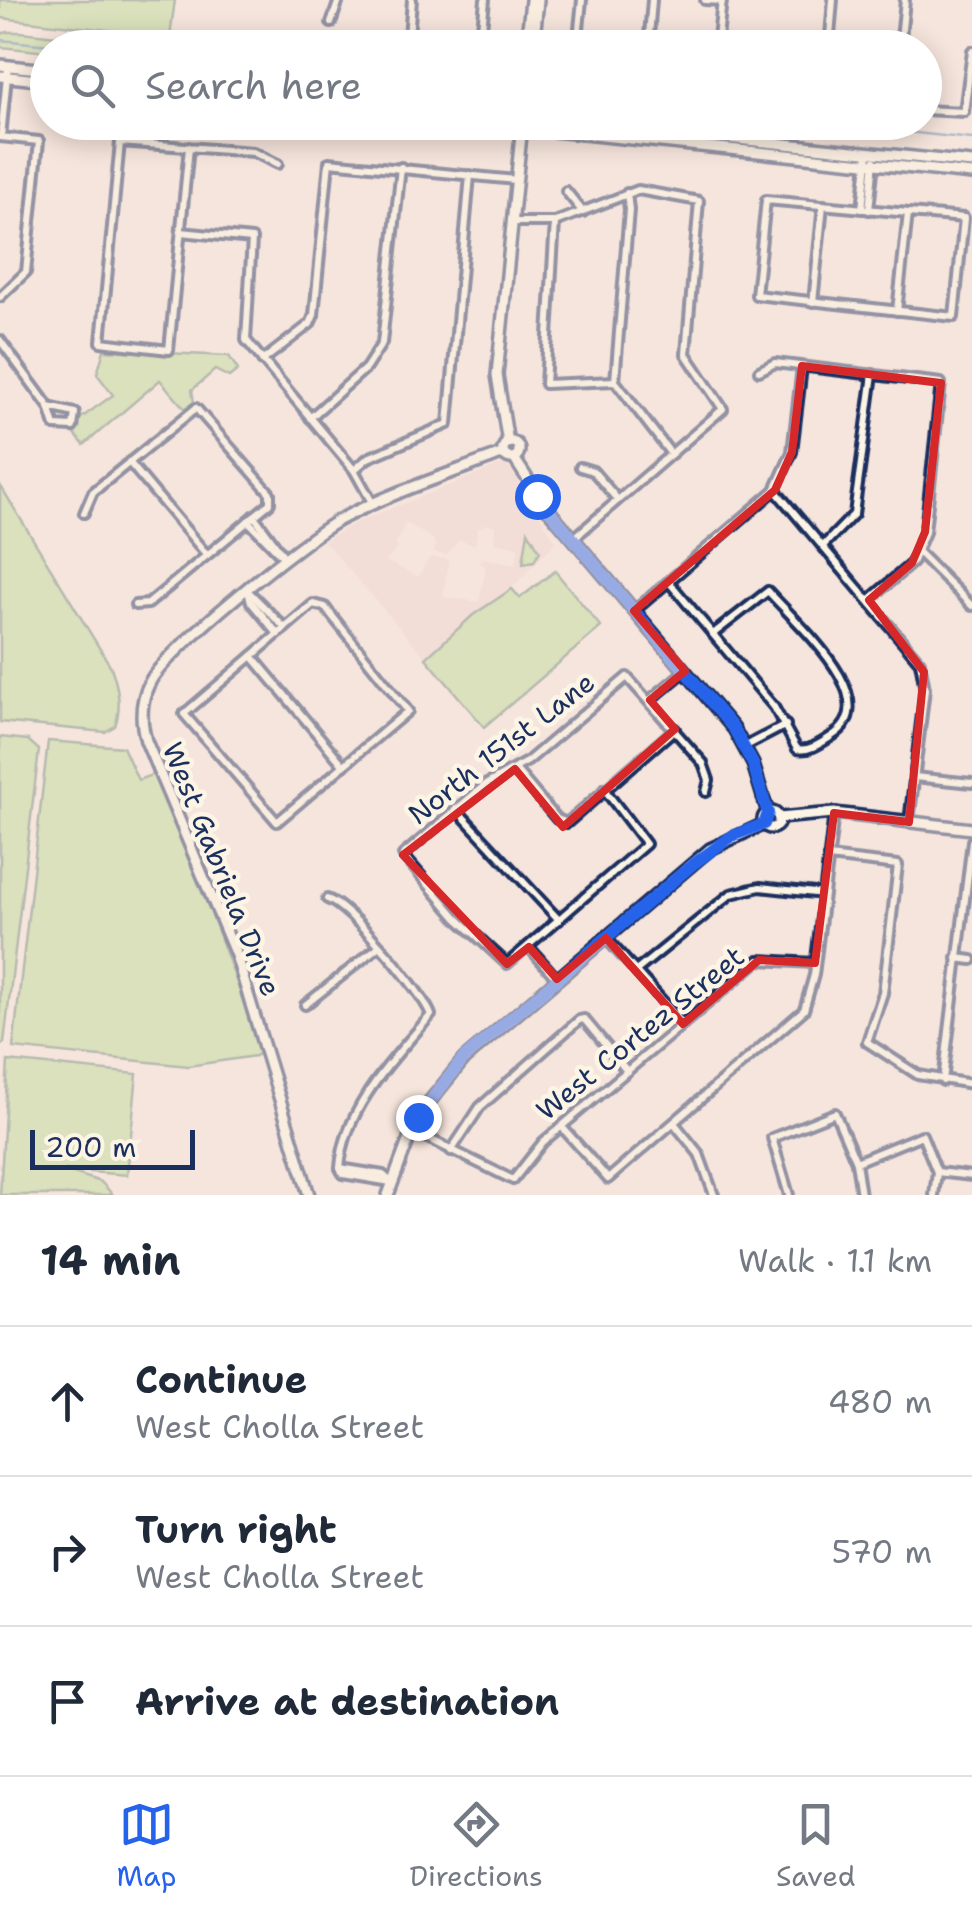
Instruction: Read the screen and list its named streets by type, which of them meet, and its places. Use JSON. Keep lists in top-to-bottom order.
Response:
{
  "streets": {
    "street": ["North 151st Lane", "West Gabriela Drive", "West Cortez Street"]
  },
  "scale_bar": "200 m",
  "page": {
    "search": "Search here",
    "scale": "200 m",
    "heading": ["14 min", "Walk · 1.1 km"],
    "list": [
      ["Continue", "West Cholla Street", "480 m"],
      ["Turn right", "West Cholla Street", "570 m"],
      "Arrive at destination"
    ],
    "nav": ["Map", "Directions", "Saved"]
  }
}
